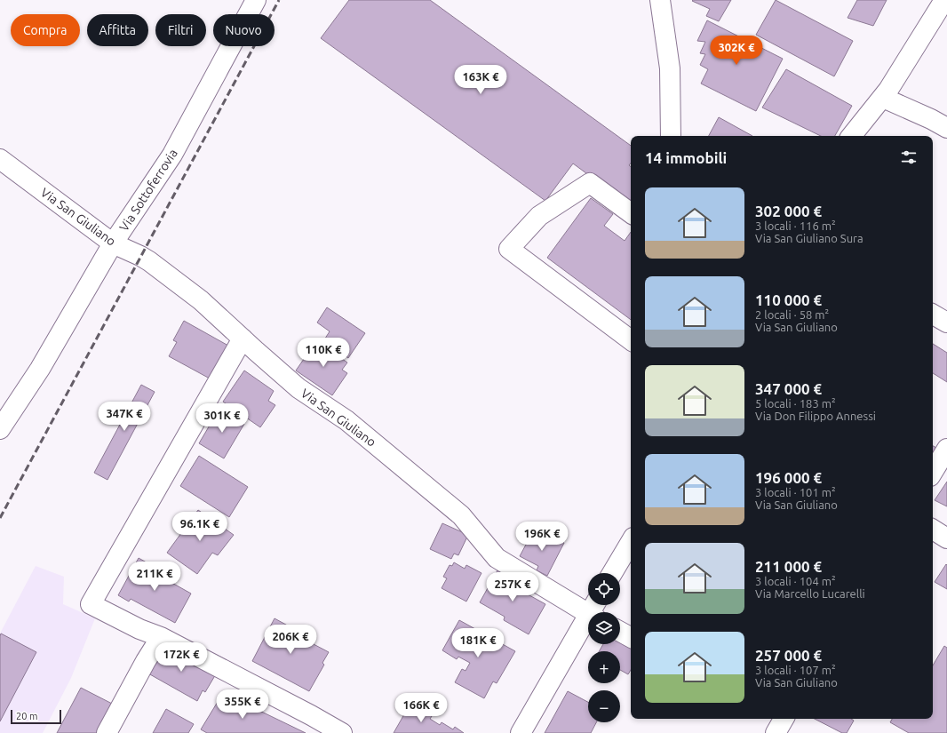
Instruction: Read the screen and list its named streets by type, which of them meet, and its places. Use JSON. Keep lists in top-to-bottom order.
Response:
{
  "streets": {
    "street": ["Via Sottoferrovia", "Via San Giuliano"]
  },
  "crossings": [
    ["Via Sottoferrovia", "Via San Giuliano"]
  ],
  "scale_bar": "20 m",
  "page": {
    "chip": [
      "Compra",
      "Affitta",
      "Filtri",
      "Nuovo"
    ],
    "price": [
      "302K €",
      "163K €",
      "110K €",
      "347K €",
      "301K €",
      "96.1K €",
      "196K €",
      "211K €",
      "257K €",
      "206K €",
      "181K €",
      "172K €",
      "355K €",
      "166K €"
    ],
    "heading": "14 immobili",
    "list": [
      {
        "name": "302 000 €",
        "note": "3 locali · 116 m² · Via San Giuliano Sura"
      },
      {
        "name": "110 000 €",
        "note": "2 locali · 58 m² · Via San Giuliano"
      },
      {
        "name": "347 000 €",
        "note": "5 locali · 183 m² · Via Don Filippo Annessi"
      },
      {
        "name": "196 000 €",
        "note": "3 locali · 101 m² · Via San Giuliano"
      },
      {
        "name": "211 000 €",
        "note": "3 locali · 104 m² · Via Marcello Lucarelli"
      },
      {
        "name": "257 000 €",
        "note": "3 locali · 107 m² · Via San Giuliano"
      }
    ],
    "map_buttons": ["+", "−"],
    "scale": "20 m"
  }
}
